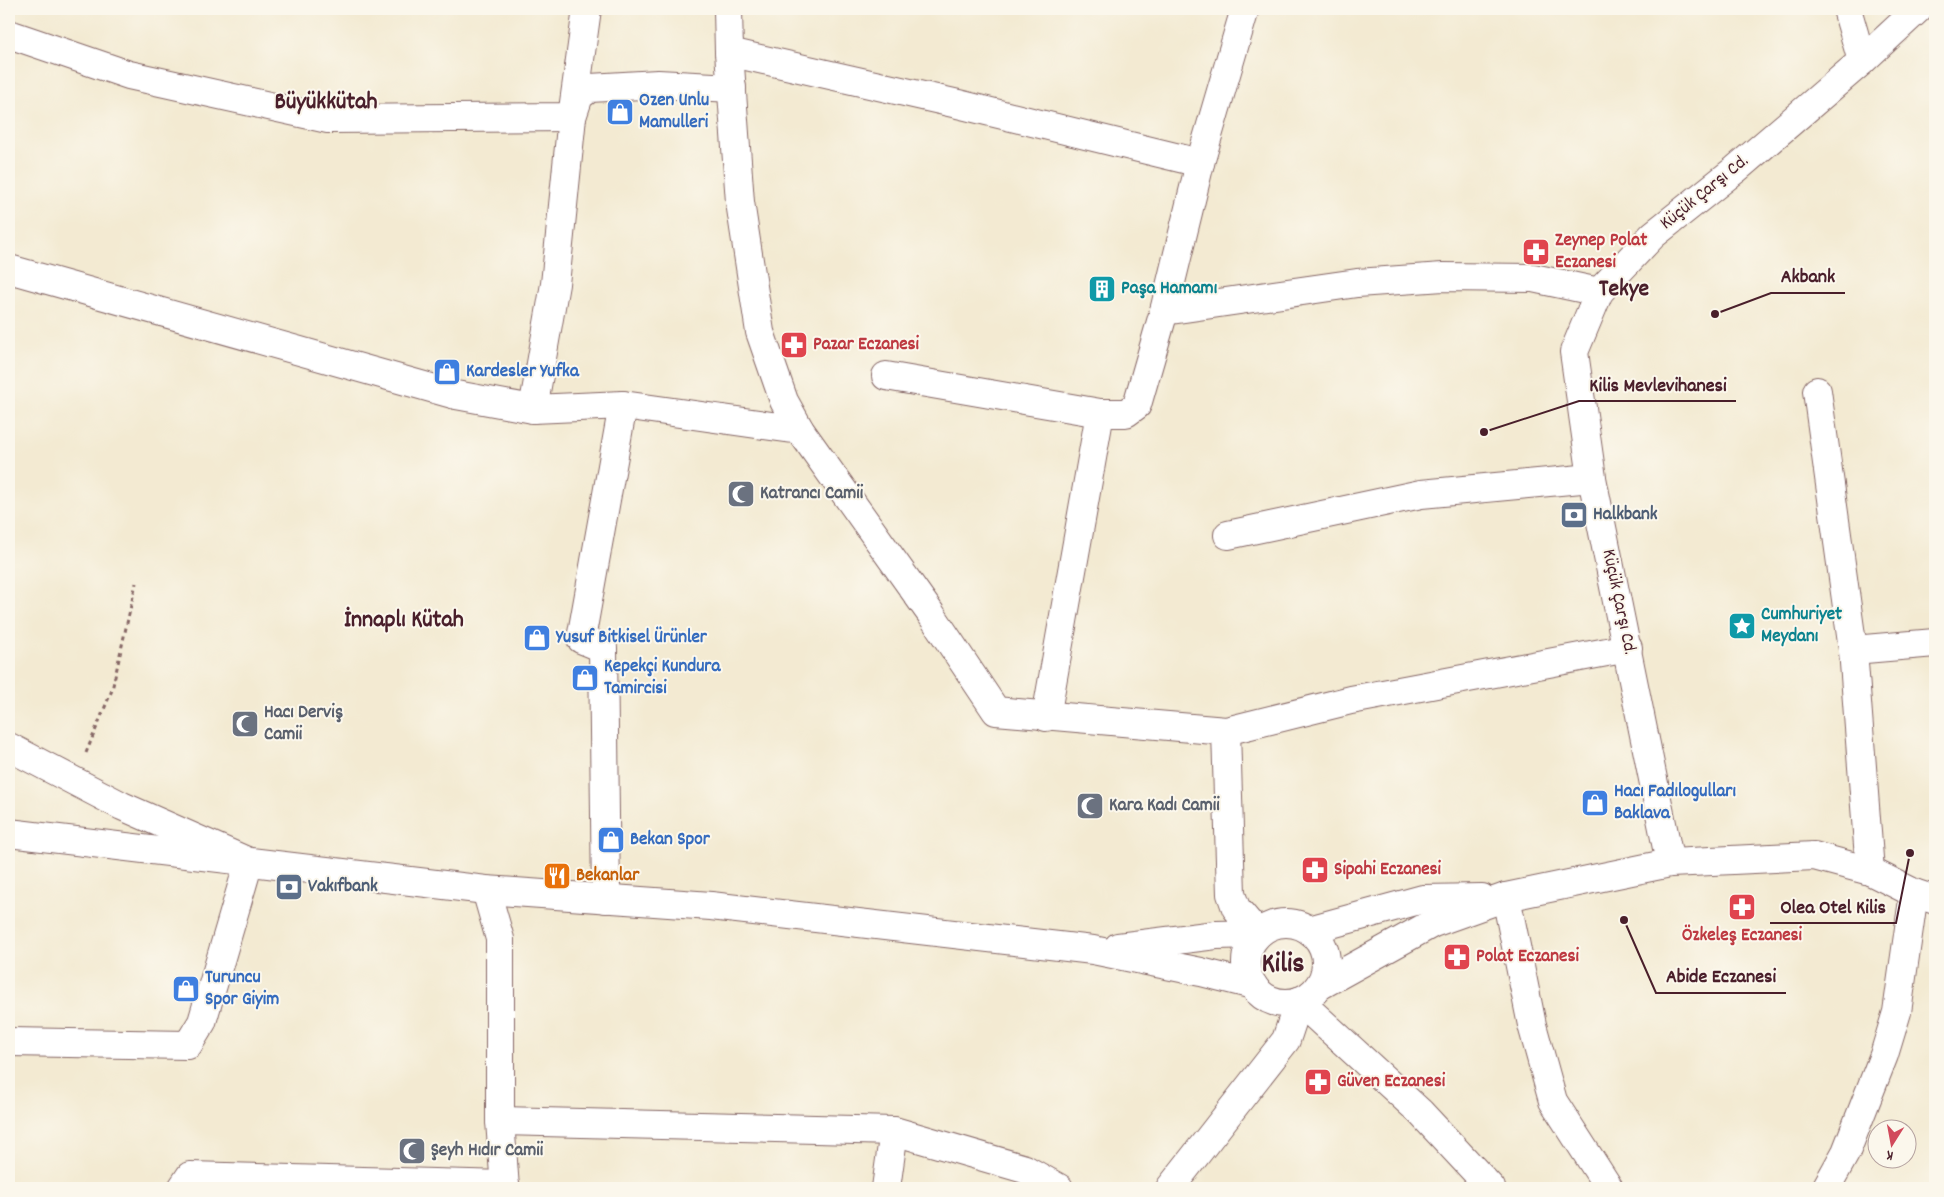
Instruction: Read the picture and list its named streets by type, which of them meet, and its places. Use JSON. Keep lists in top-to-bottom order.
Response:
{
  "streets": {
    "street": ["Küçük Çarşı Cd."]
  },
  "districts": [
    "Büyükkütah",
    "Tekye",
    "İnnaplı Kütah",
    "Kilis"
  ],
  "places": {
    "shop": [
      "Ozen Unlu Mamulleri",
      "Kardesler Yufka",
      "Yusuf Bitkisel Ürünler",
      "Kepekçi Kundura Tamircisi",
      "Hacı Fadılogulları Baklava",
      "Bekan Spor",
      "Turuncu Spor Giyim"
    ],
    "pharmacy": [
      "Zeynep Polat Eczanesi",
      "Pazar Eczanesi",
      "Sipahi Eczanesi",
      "Özkeleş Eczanesi",
      "Polat Eczanesi",
      "Güven Eczanesi"
    ],
    "building": ["Paşa Hamamı"],
    "other": [
      "Akbank",
      "Kilis Mevlevihanesi",
      "Olea Otel Kilis",
      "Abide Eczanesi"
    ],
    "mosque": [
      "Katrancı Camii",
      "Hacı Derviş Camii",
      "Kara Kadı Camii",
      "Şeyh Hıdır Camii"
    ],
    "bank": ["Halkbank", "Vakıfbank"],
    "place": ["Cumhuriyet Meydanı"],
    "restaurant": ["Bekanlar"]
  },
  "north": "bottom"
}
